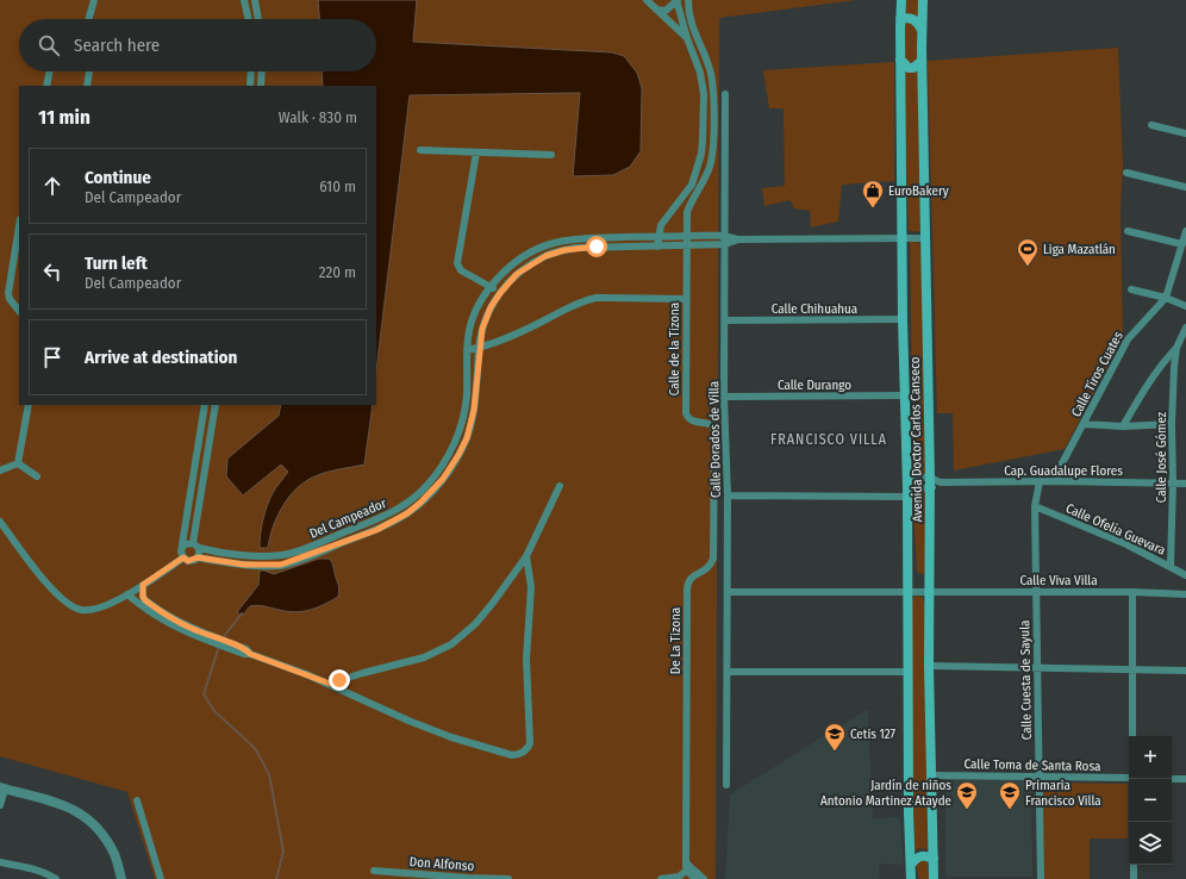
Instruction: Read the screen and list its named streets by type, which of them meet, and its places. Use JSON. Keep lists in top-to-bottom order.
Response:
{
  "streets": {
    "main road": ["Avenida Doctor Carlos Canseco"],
    "street": [
      "Calle Chihuahua",
      "Calle de la Tizona",
      "Calle Tiros Cuates",
      "Calle Durango",
      "Calle Dorados de Villa",
      "Calle José Gómez",
      "Cap. Guadalupe Flores",
      "Del Campeador",
      "Calle Ofelia Guevara",
      "Calle Viva Villa",
      "De La Tizona",
      "Calle Cuesta de Sayula",
      "Calle Toma de Santa Rosa",
      "Don Alfonso"
    ]
  },
  "crossings": [
    ["Calle Chihuahua", "Calle Dorados de Villa"],
    ["Calle Chihuahua", "Avenida Doctor Carlos Canseco"],
    ["Calle de la Tizona", "Del Campeador"],
    ["Calle de la Tizona", "De La Tizona"],
    ["Calle Tiros Cuates", "Cap. Guadalupe Flores"],
    ["Calle Durango", "Calle Dorados de Villa"],
    ["Calle Durango", "Avenida Doctor Carlos Canseco"],
    ["Calle Dorados de Villa", "Del Campeador"],
    ["Avenida Doctor Carlos Canseco", "Cap. Guadalupe Flores"],
    ["Avenida Doctor Carlos Canseco", "Calle Viva Villa"],
    ["Avenida Doctor Carlos Canseco", "Calle Toma de Santa Rosa"],
    ["Calle José Gómez", "Cap. Guadalupe Flores"],
    ["Calle José Gómez", "Calle Ofelia Guevara"],
    ["Cap. Guadalupe Flores", "Calle Cuesta de Sayula"],
    ["Calle Ofelia Guevara", "Calle Cuesta de Sayula"],
    ["Calle Viva Villa", "Calle Cuesta de Sayula"],
    ["Calle Cuesta de Sayula", "Calle Toma de Santa Rosa"]
  ],
  "districts": ["FRANCISCO VILLA"],
  "places": {
    "shop": ["EuroBakery"],
    "sports": ["Liga Mazatlán"],
    "school or university": ["Cetis 127", "Jardín de niños Antonio Martinez Atayde", "Primaria Francisco Villa"]
  },
  "page": {
    "search": "Search here",
    "heading": ["11 min", "Walk · 830 m"],
    "list": [
      ["Continue", "Del Campeador", "610 m"],
      ["Turn left", "Del Campeador", "220 m"],
      "Arrive at destination"
    ],
    "map_buttons": ["+", "−"]
  }
}
